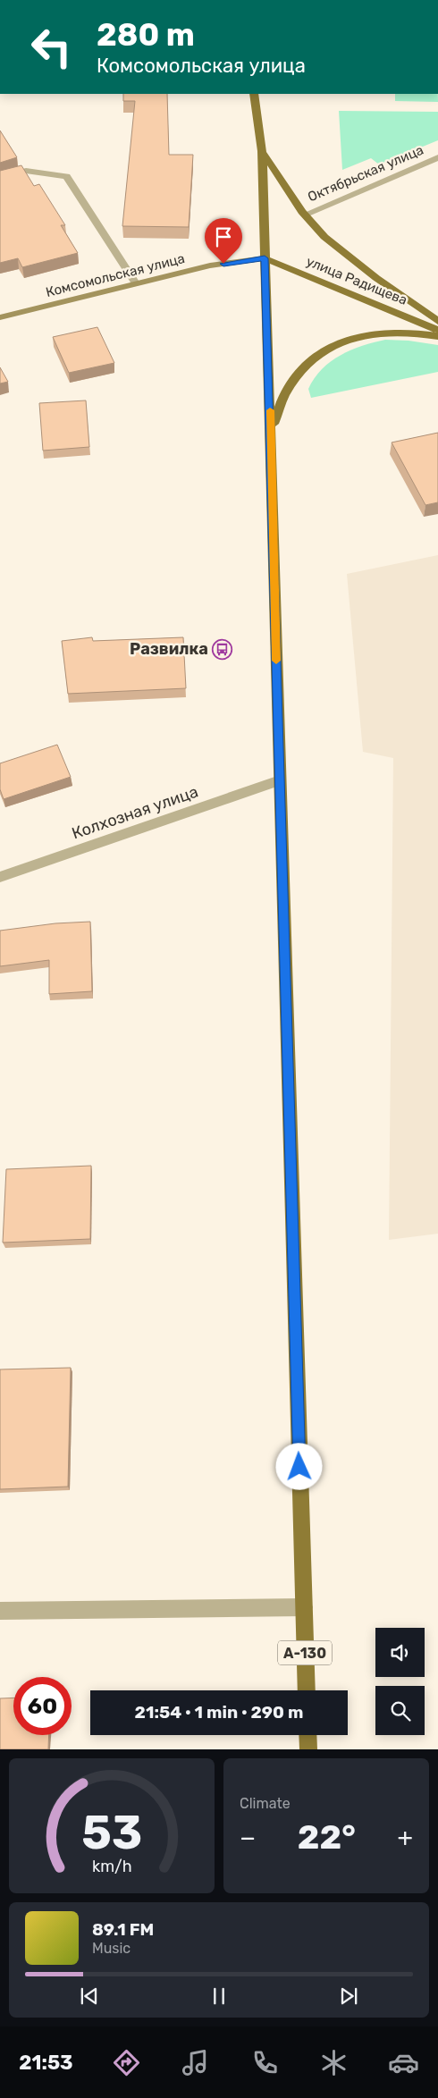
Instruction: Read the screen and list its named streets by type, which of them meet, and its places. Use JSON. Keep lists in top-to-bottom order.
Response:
{
  "streets": {
    "main road": ["улица Радищева", "А-130"],
    "street": ["Октябрьская улица", "Комсомольская улица", "Колхозная улица"]
  },
  "crossings": [
    ["Комсомольская улица", "улица Радищева"],
    ["Комсомольская улица", "А-130"],
    ["улица Радищева", "А-130"],
    ["Колхозная улица", "А-130"]
  ],
  "places": {
    "bus stop": ["Развилка"]
  },
  "page": {
    "turn": ["280 m", "Комсомольская улица"],
    "limit": "60",
    "trip": "21:54 · 1 min · 290 m",
    "tile": "Climate",
    "heat": ["−", "22°", "+"],
    "song": ["89.1 FM", "Music"],
    "tabs": "21:53",
    "gauge": ["53", "km/h"]
  }
}
